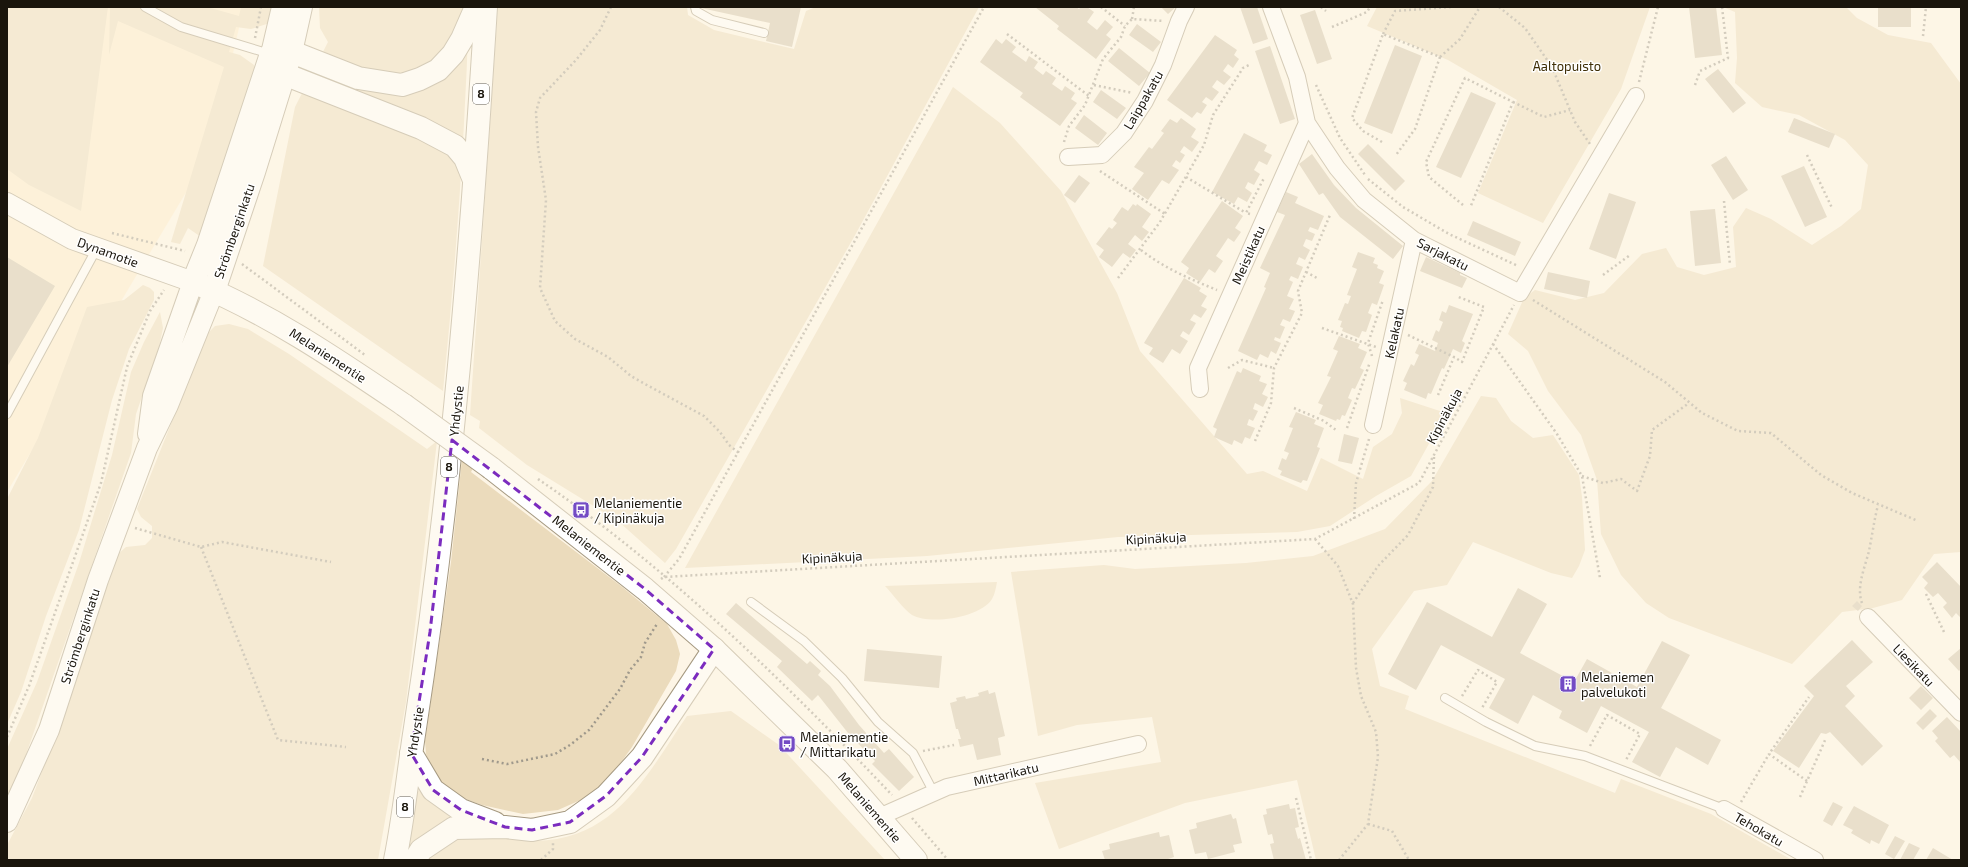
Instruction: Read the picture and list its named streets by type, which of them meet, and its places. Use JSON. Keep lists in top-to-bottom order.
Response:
{
  "streets": {
    "main road": [
      "8",
      "Strömberginkatu",
      "Dynamotie",
      "Melaniementie",
      "Yhdystie"
    ],
    "street": [
      "Laippakatu",
      "Sarjakatu",
      "Meistikatu",
      "Kelakatu",
      "Liesikatu",
      "Mittarikatu",
      "Tehokatu"
    ],
    "path": ["Kipinäkuja"]
  },
  "crossings": [
    ["Strömberginkatu", "Dynamotie"],
    ["Strömberginkatu", "Melaniementie"],
    ["Dynamotie", "Melaniementie"],
    ["Sarjakatu", "Meistikatu"],
    ["Sarjakatu", "Kelakatu"],
    ["Sarjakatu", "Kipinäkuja"],
    ["Melaniementie", "Mittarikatu"]
  ],
  "parks": ["Aaltopuisto"],
  "places": {
    "bus stop": ["Melaniementie / Kipinäkuja", "Melaniementie / Mittarikatu"],
    "building": ["Melaniemen palvelukoti"]
  }
}
